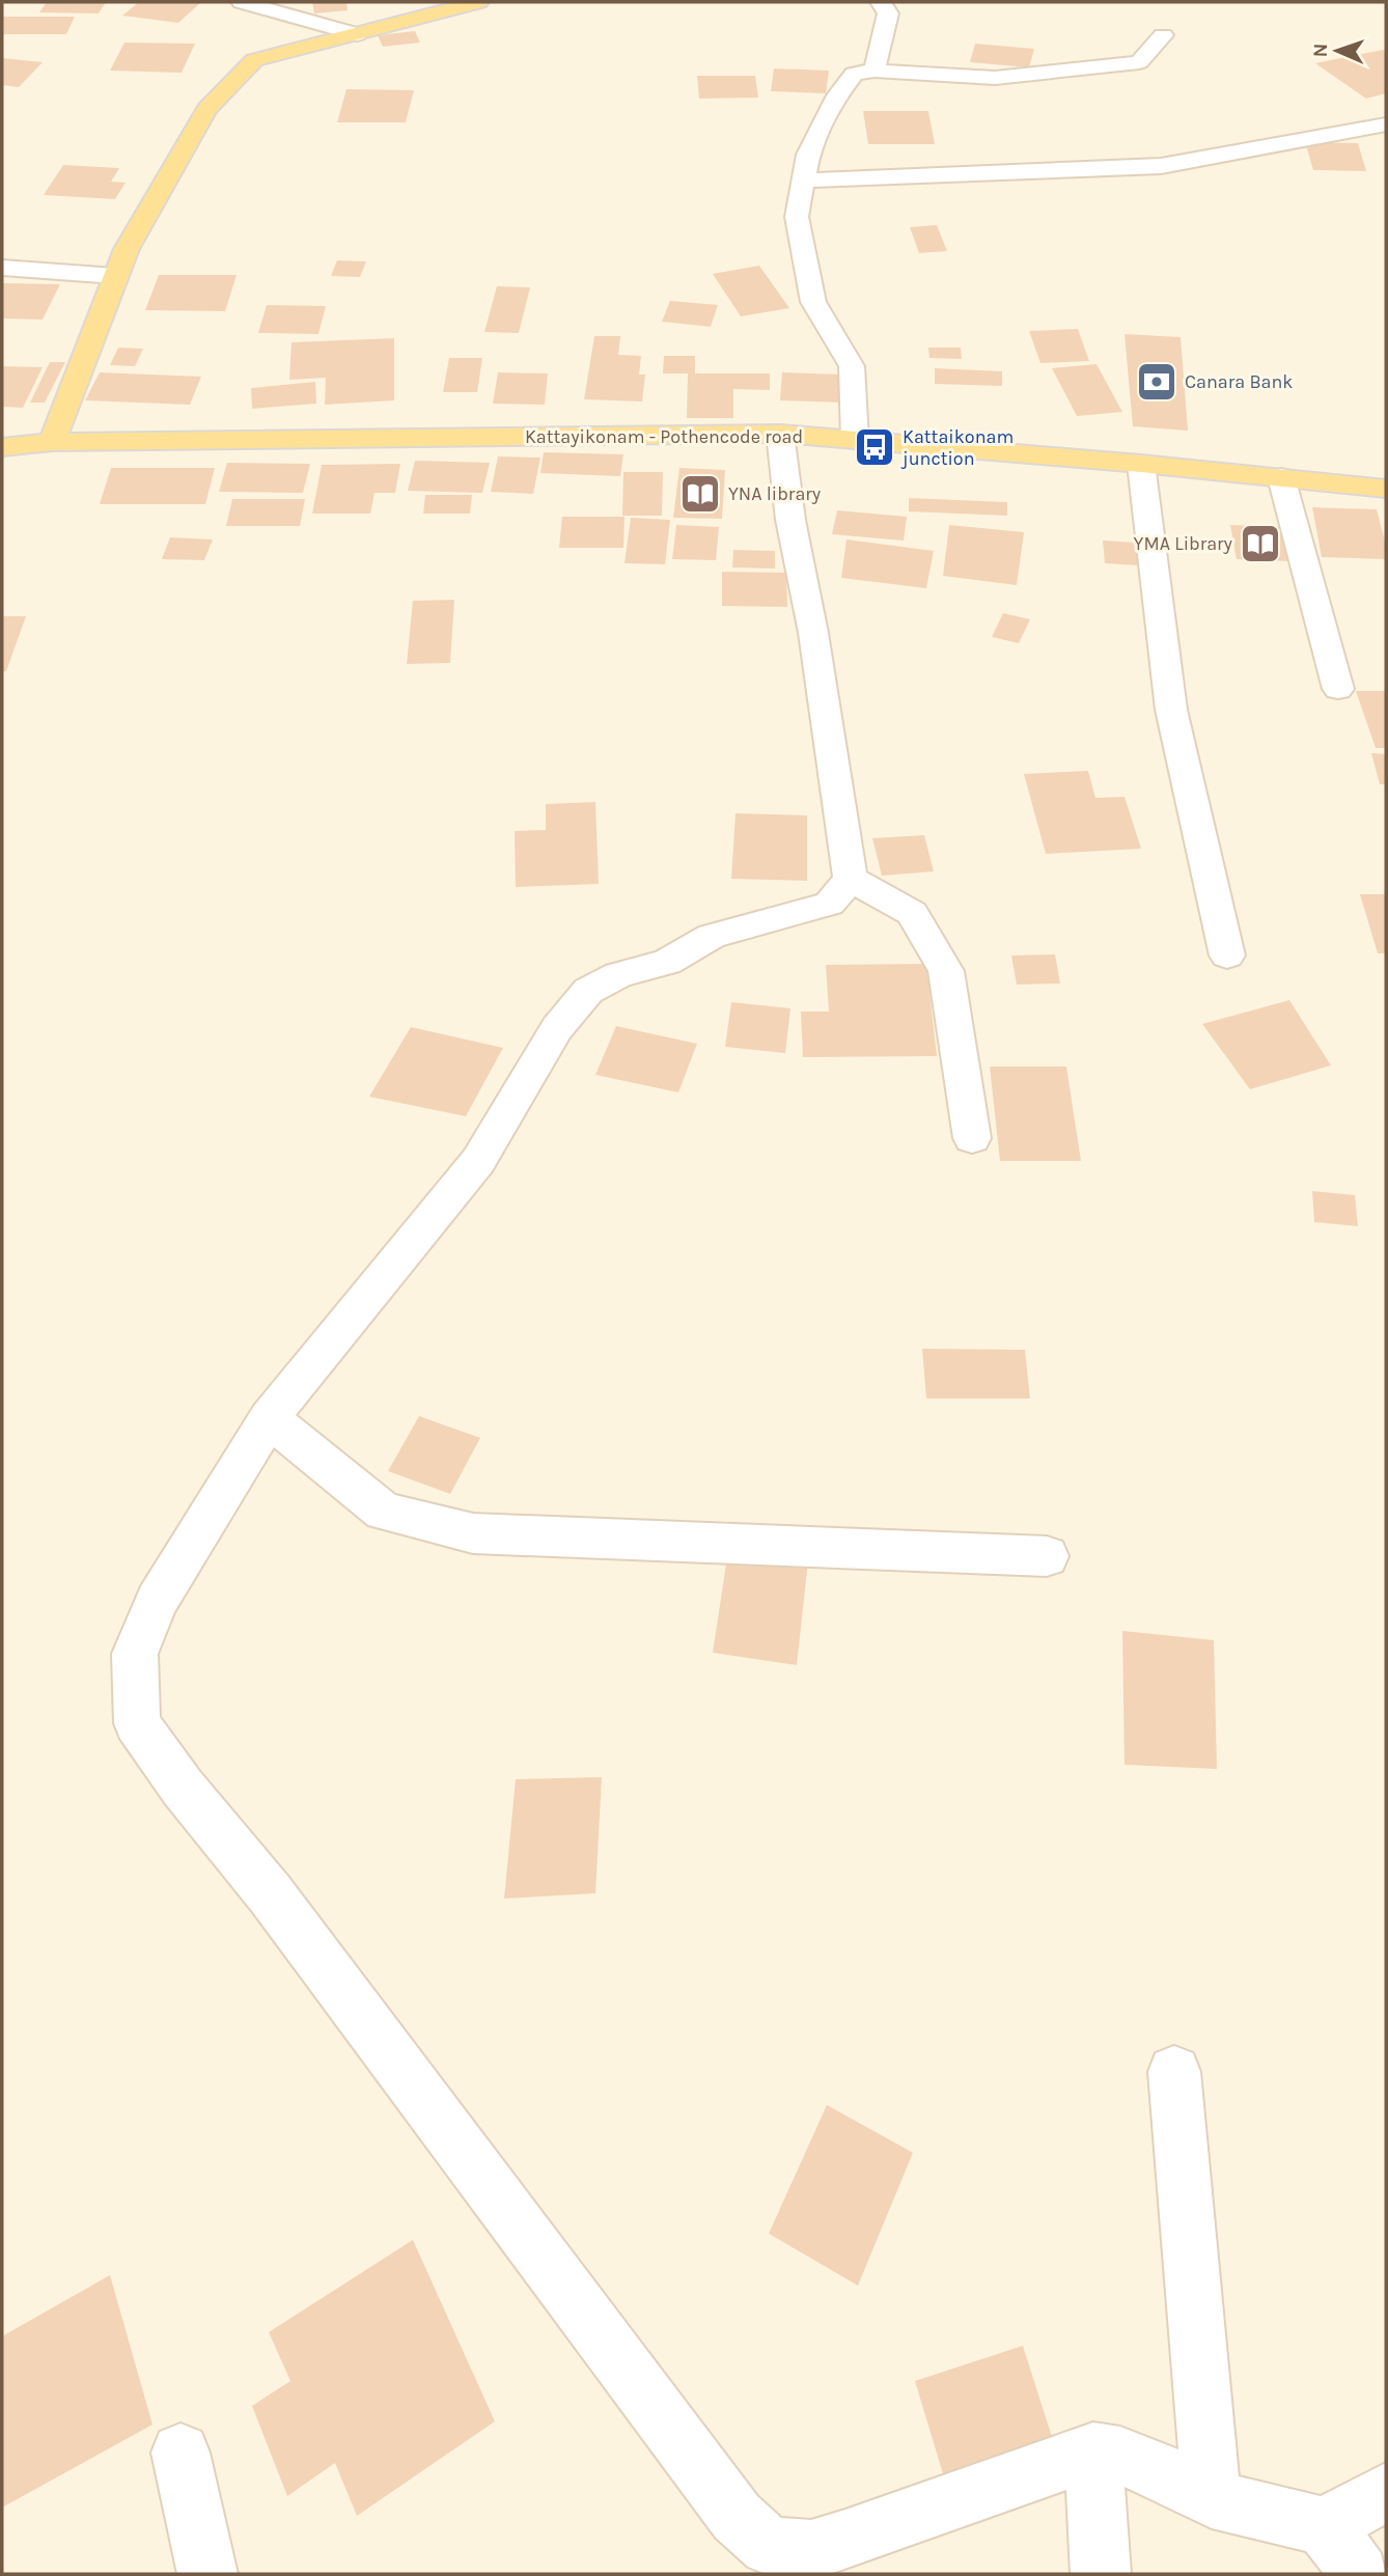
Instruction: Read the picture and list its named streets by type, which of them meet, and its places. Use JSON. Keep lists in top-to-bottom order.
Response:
{
  "streets": {
    "main road": ["Kattayikonam - Pothencode road"]
  },
  "places": {
    "bank": ["Canara Bank"],
    "bus stop": ["Kattaikonam junction"],
    "library": ["YNA library", "YMA Library"]
  },
  "north": "left"
}
